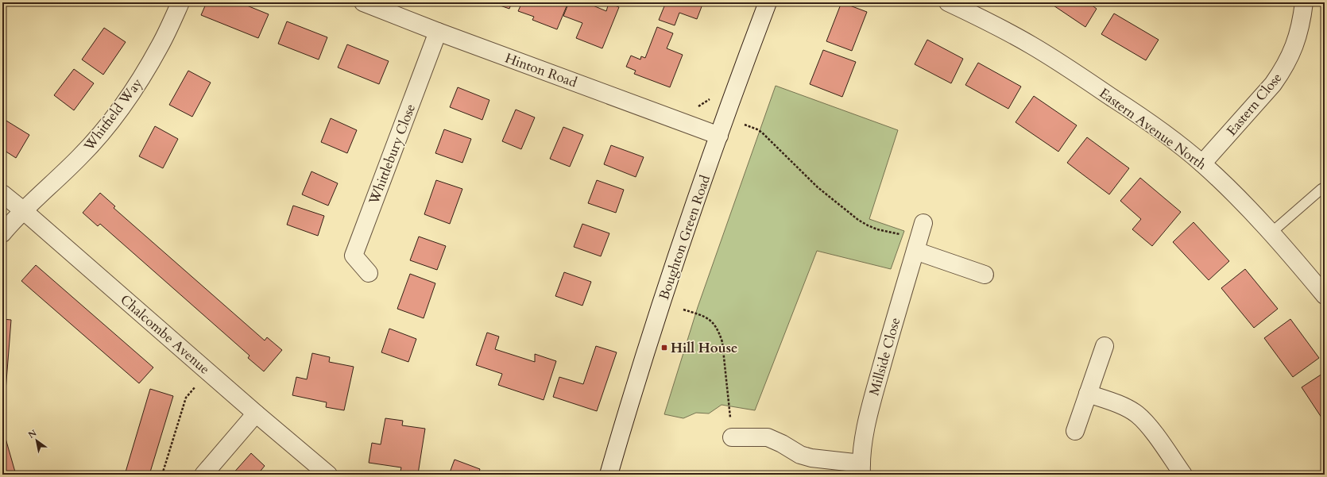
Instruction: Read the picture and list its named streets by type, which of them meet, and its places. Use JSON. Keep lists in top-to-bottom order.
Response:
{
  "streets": {
    "street": [
      "Hinton Road",
      "Eastern Close",
      "Whitfield Way",
      "Eastern Avenue North",
      "Whittlebury Close",
      "Boughton Green Road",
      "Chalcombe Avenue",
      "Millside Close"
    ]
  },
  "crossings": [
    ["Hinton Road", "Whittlebury Close"],
    ["Hinton Road", "Boughton Green Road"],
    ["Eastern Close", "Eastern Avenue North"],
    ["Whitfield Way", "Chalcombe Avenue"]
  ],
  "places": {
    "transit": ["Hill House"]
  },
  "north": "top left"
}
